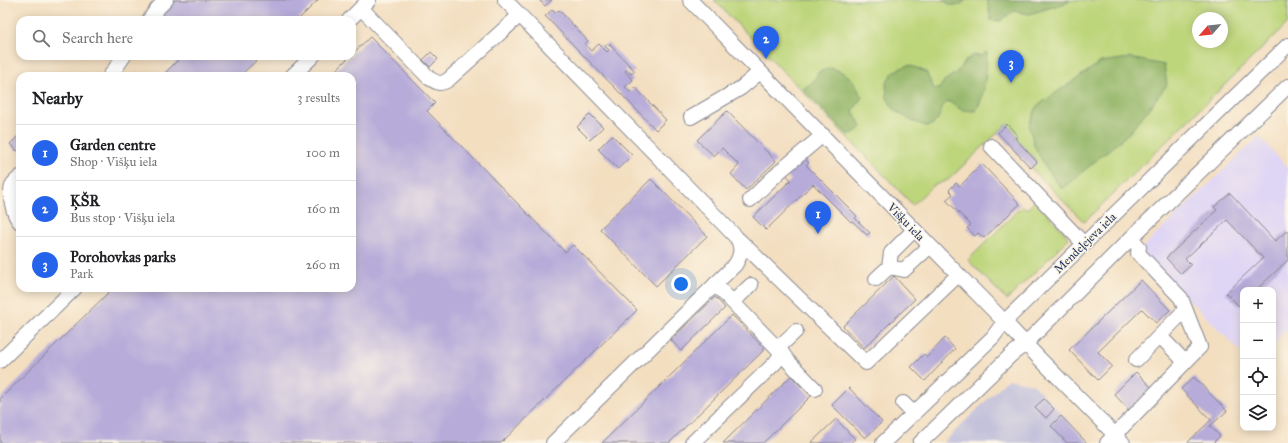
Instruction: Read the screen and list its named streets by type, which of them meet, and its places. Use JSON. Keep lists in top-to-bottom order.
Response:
{
  "streets": {
    "street": ["Višķu iela", "Mendeļejeva iela"]
  },
  "crossings": [
    ["Višķu iela", "Mendeļejeva iela"]
  ],
  "north": "bottom left",
  "page": {
    "search": "Search here",
    "pins": ["2", "3", "1"],
    "heading": ["Nearby", "3 results"],
    "list": [
      {
        "mark": "1",
        "name": "Garden centre",
        "note": "Shop · Višķu iela",
        "value": "100 m"
      },
      {
        "mark": "2",
        "name": "ĶŠR",
        "note": "Bus stop · Višķu iela",
        "value": "160 m"
      },
      {
        "mark": "3",
        "name": "Porohovkas parks",
        "note": "Park",
        "value": "260 m"
      }
    ],
    "map_buttons": ["+", "−"]
  }
}
